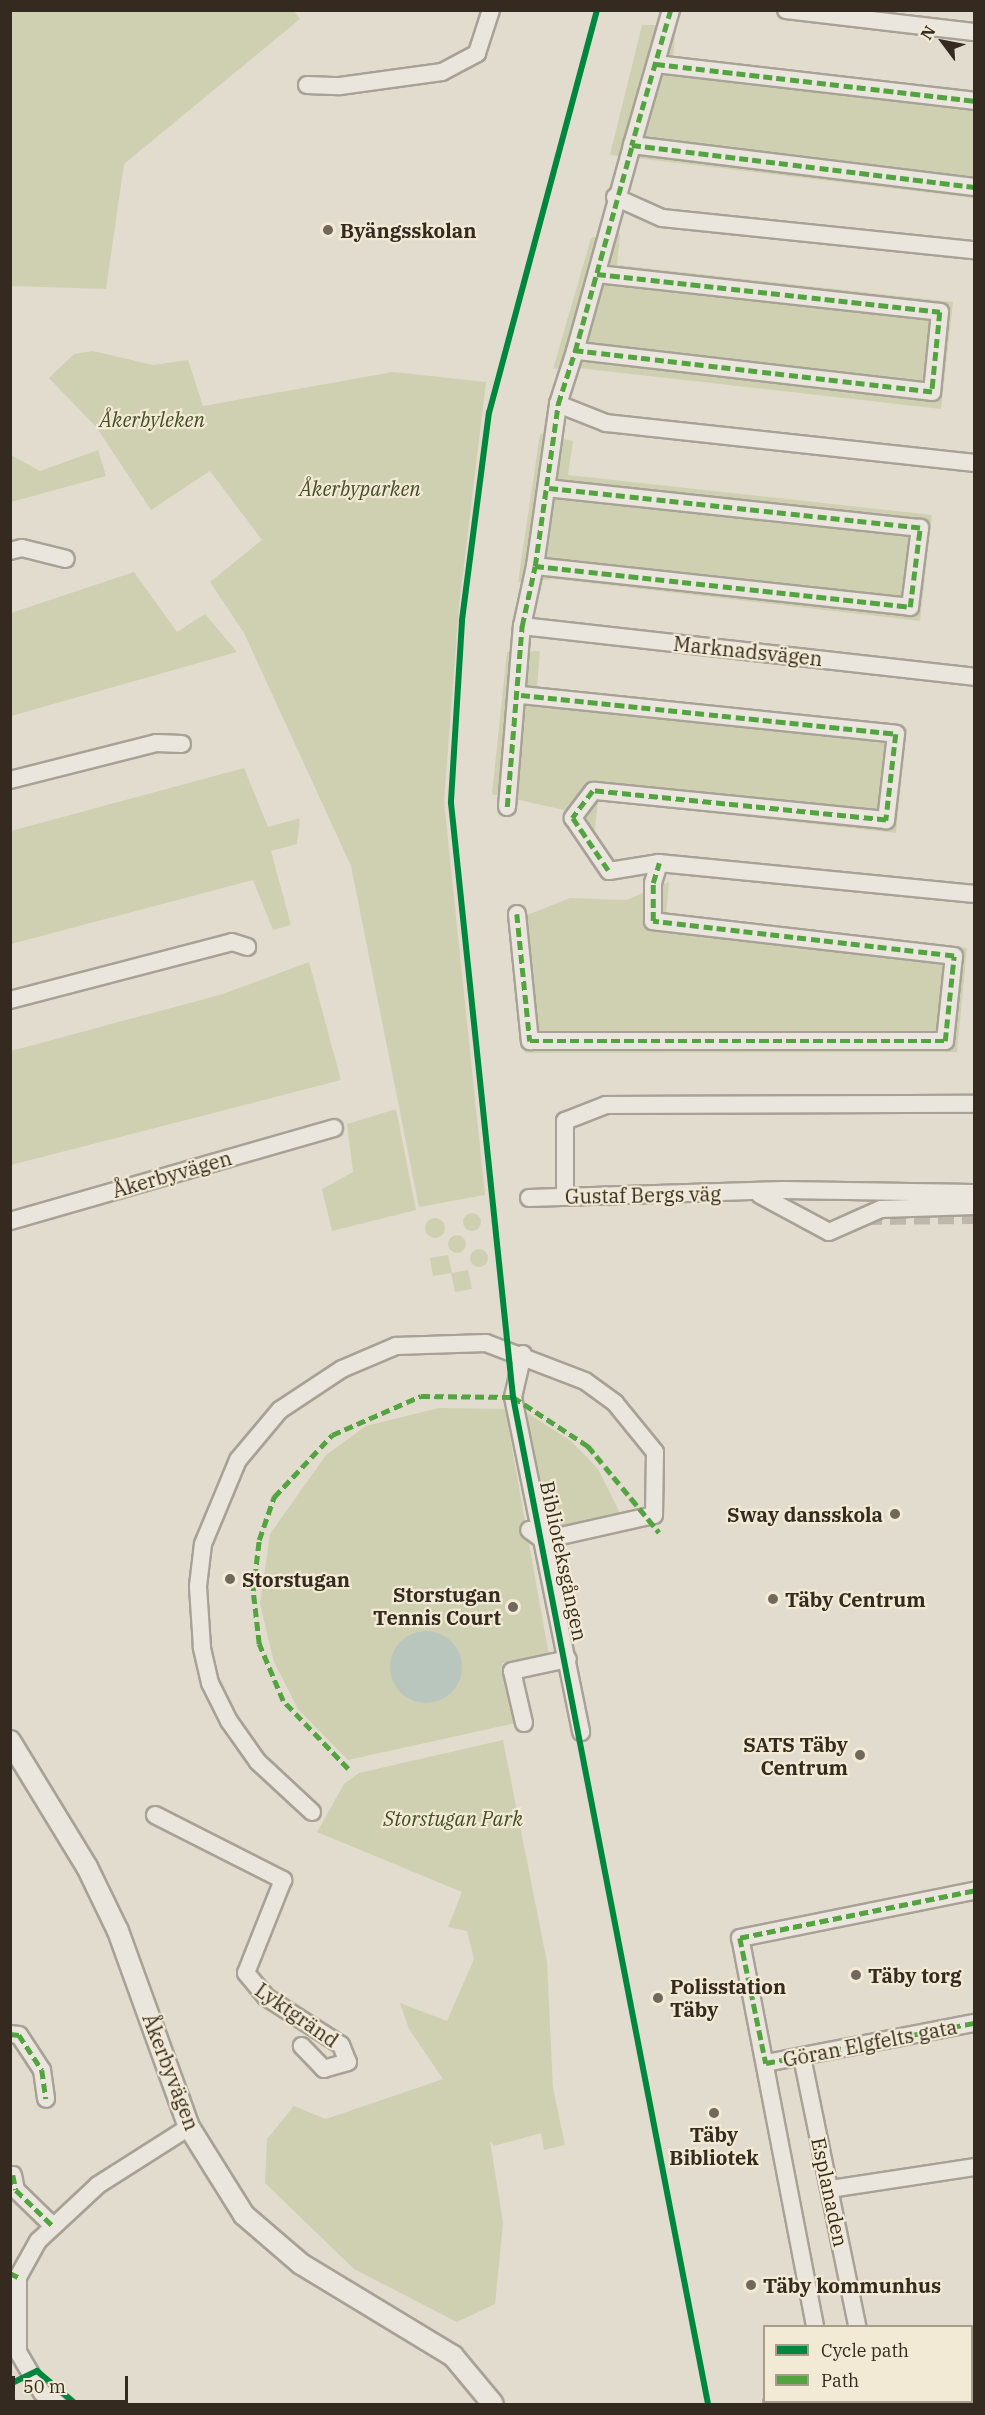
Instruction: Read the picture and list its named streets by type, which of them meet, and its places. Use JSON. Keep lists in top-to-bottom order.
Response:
{
  "streets": {
    "street": [
      "Marknadsvägen",
      "Åkerbyvägen",
      "Gustaf Bergs väg",
      "Biblioteksgången",
      "Lyktgränd",
      "Göran Elgfelts gata",
      "Esplanaden"
    ]
  },
  "crossings": [
    ["Göran Elgfelts gata", "Esplanaden"]
  ],
  "parks": ["Åkerbyleken", "Åkerbyparken", "Storstugan Park"],
  "places": [
    "Byängsskolan",
    "Sway dansskola",
    "Storstugan",
    "Täby Centrum",
    "Storstugan Tennis Court",
    "SATS Täby Centrum",
    "Täby torg",
    "Polisstation Täby",
    "Täby Bibliotek",
    "Täby kommunhus"
  ],
  "legend": ["Cycle path", "Path"],
  "scale_bar": "50 m",
  "north": "top left"
}
